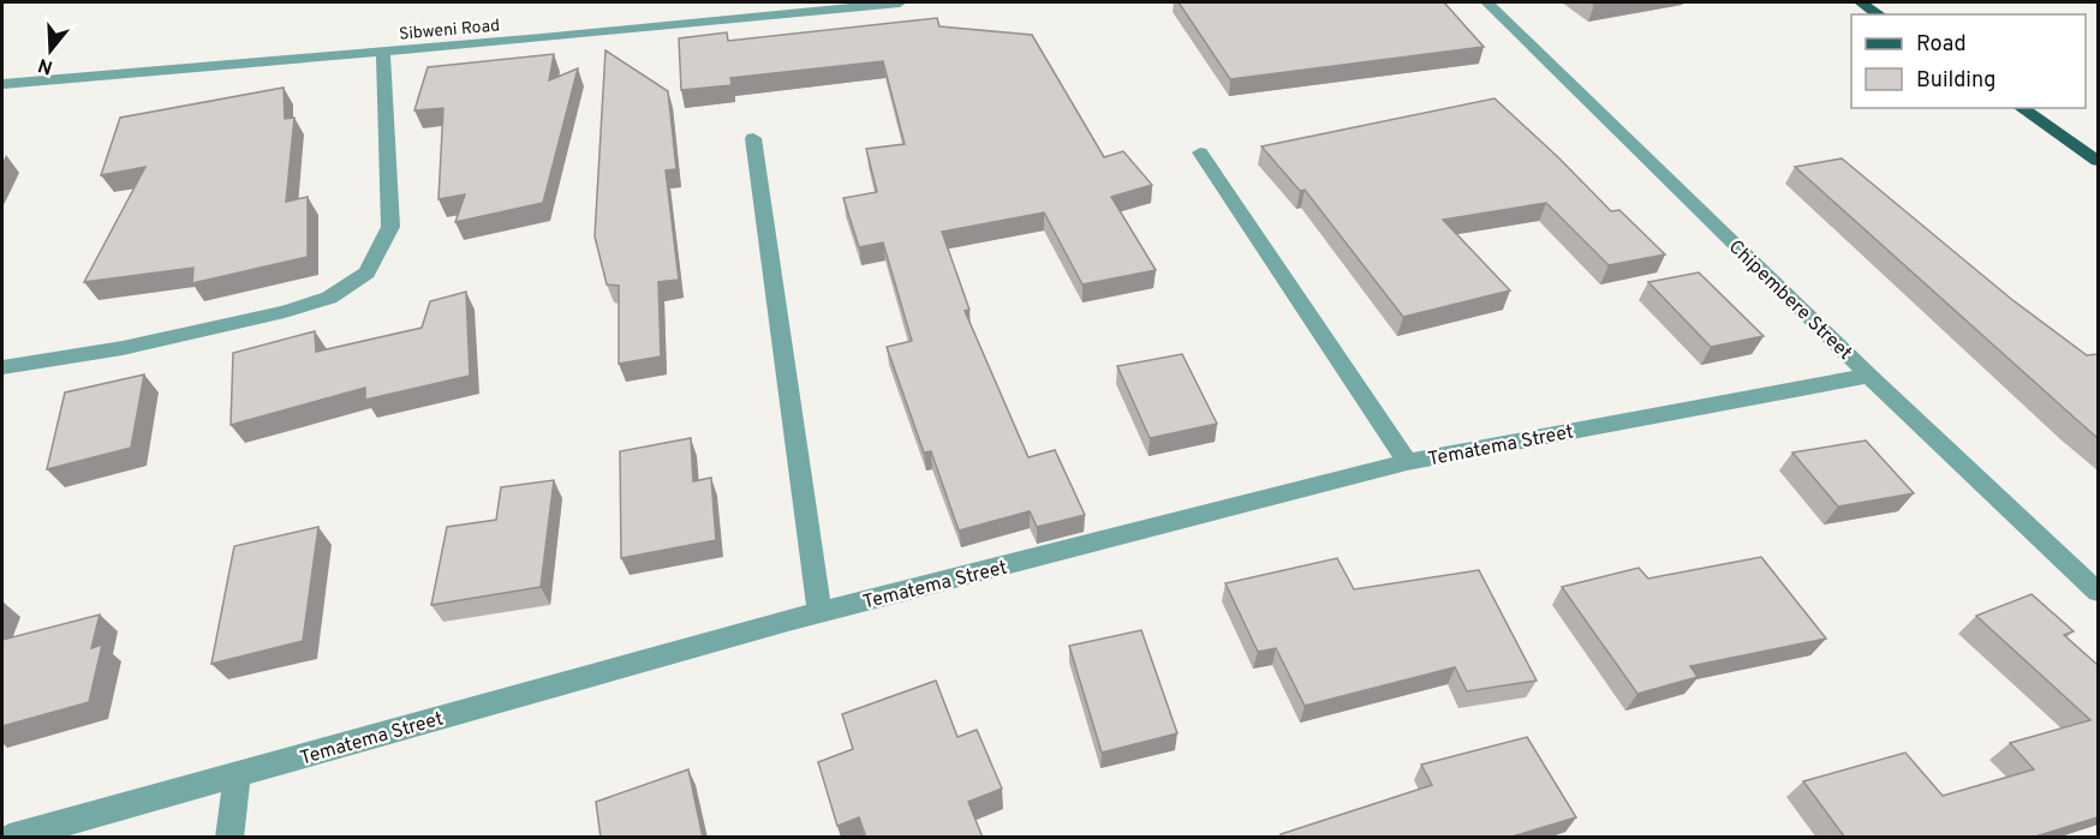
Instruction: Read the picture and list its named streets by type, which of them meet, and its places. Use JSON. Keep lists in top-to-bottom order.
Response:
{
  "streets": {
    "street": ["Sibweni Road", "Chipembere Street", "Tematema Street"]
  },
  "crossings": [
    ["Chipembere Street", "Tematema Street"]
  ],
  "legend": ["Road", "Building"],
  "north": "bottom"
}
